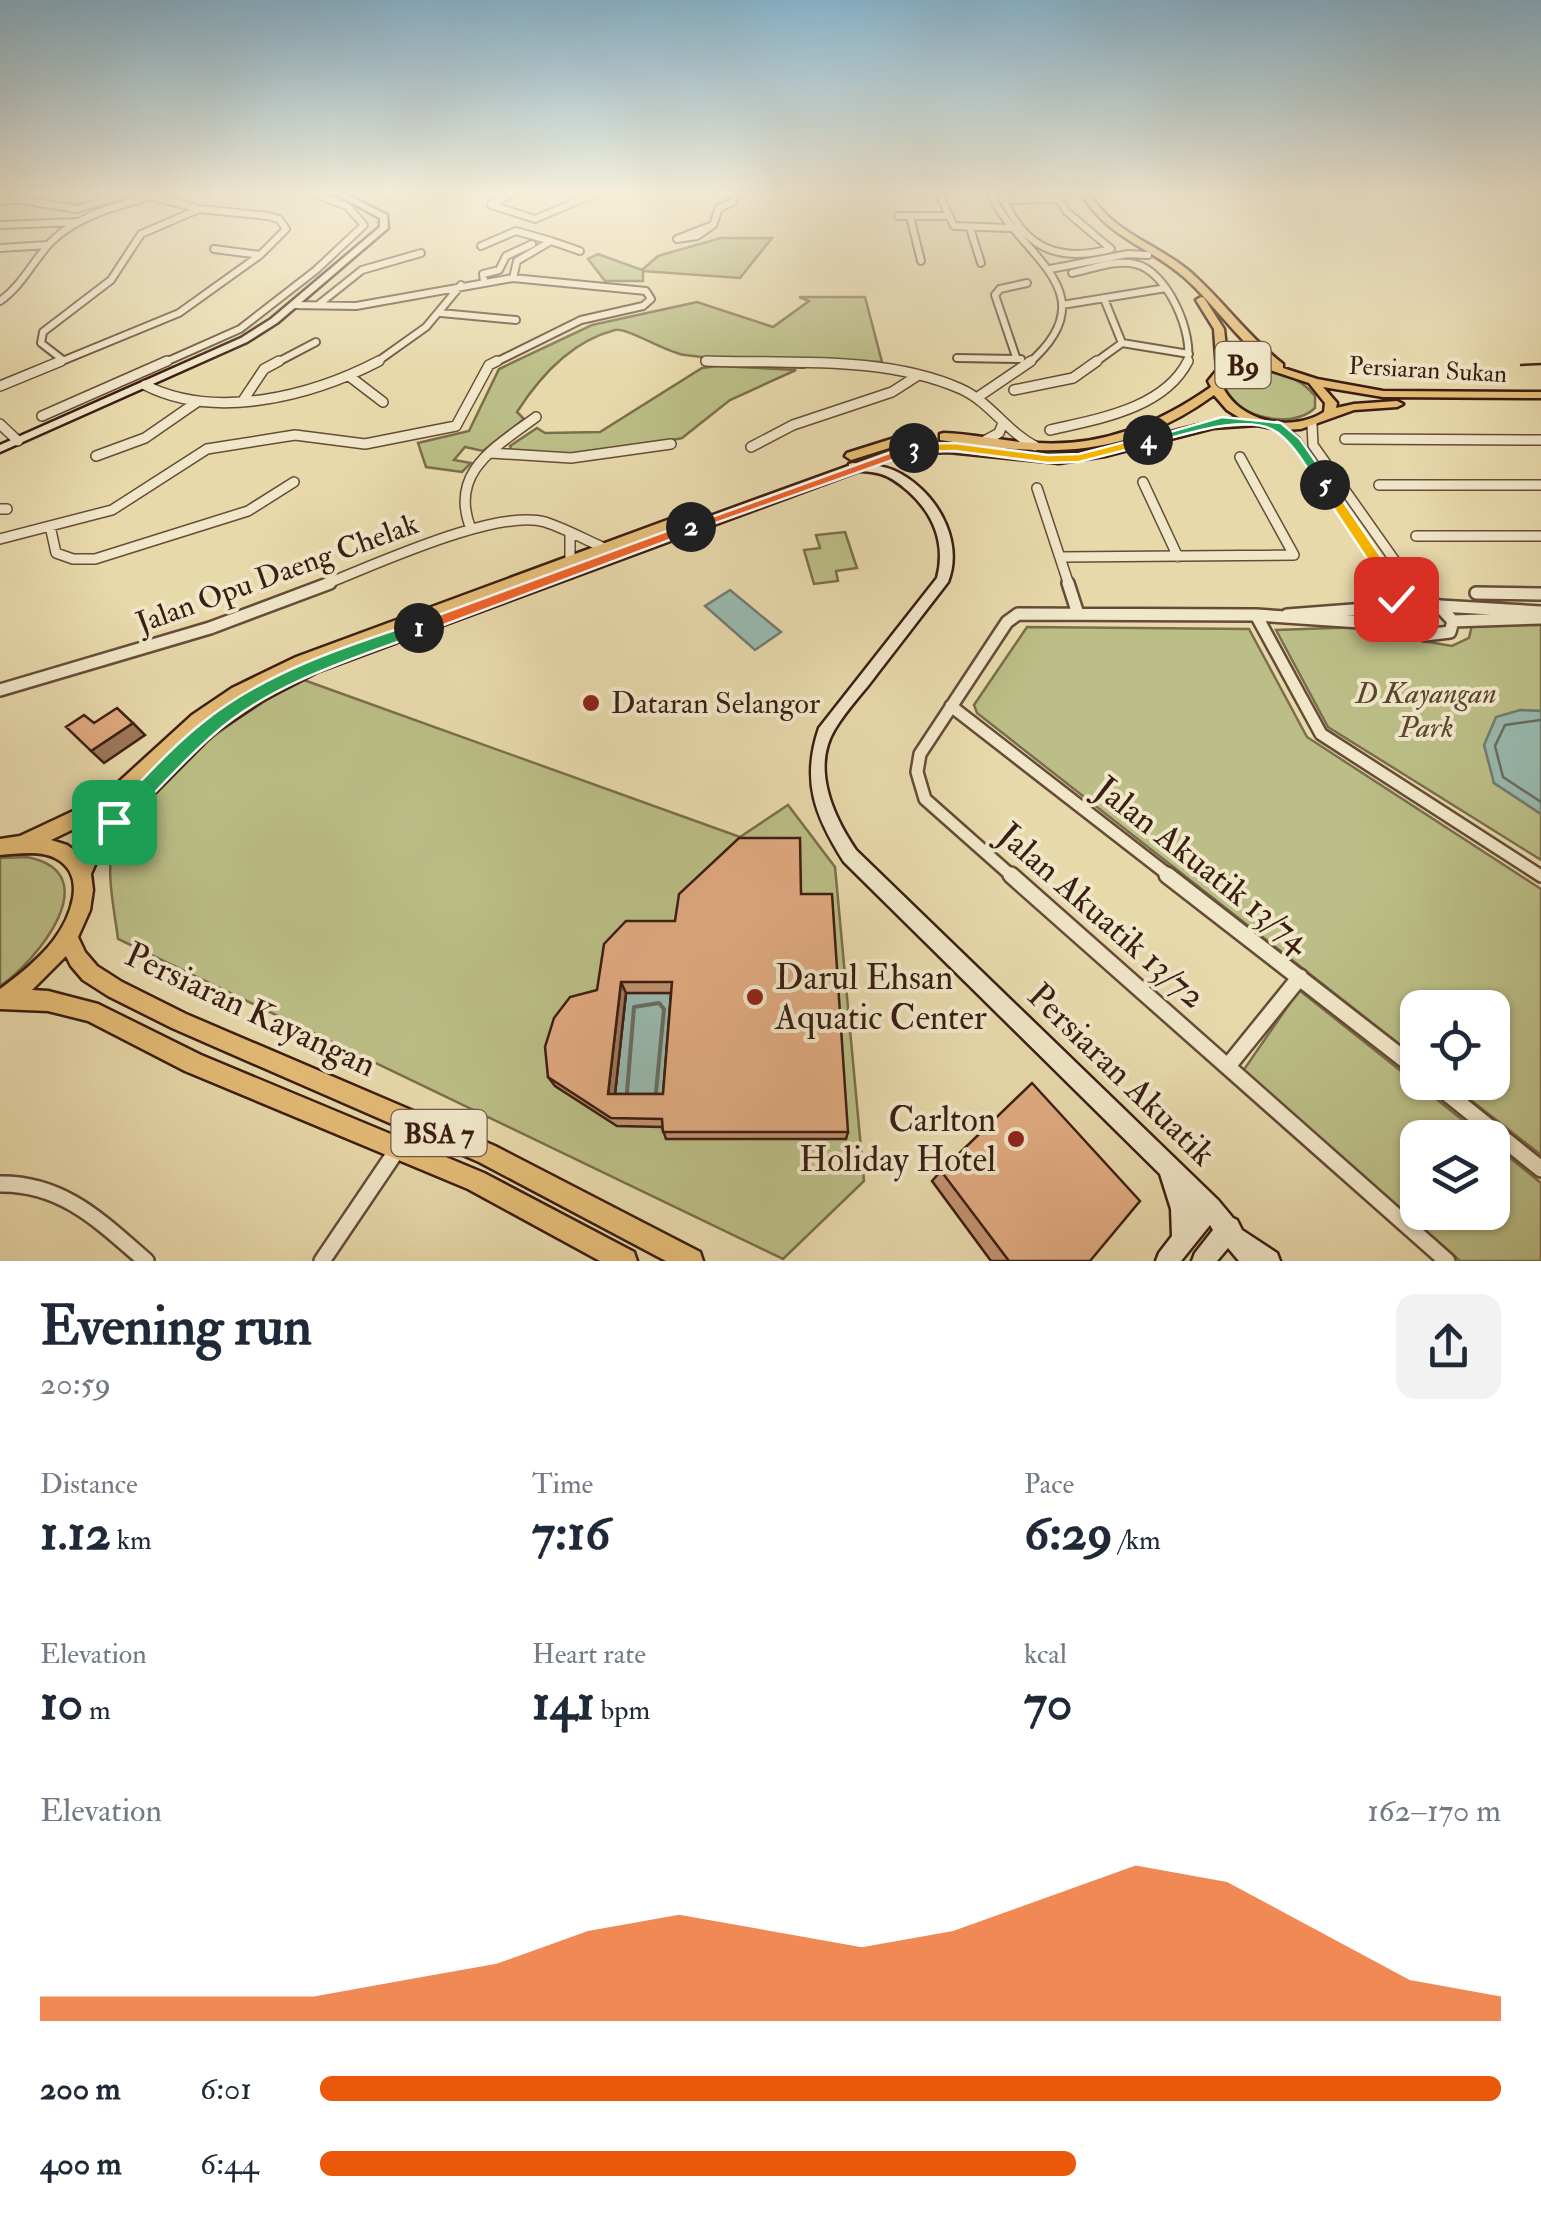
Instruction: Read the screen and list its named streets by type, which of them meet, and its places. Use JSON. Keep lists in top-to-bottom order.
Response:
{
  "streets": {
    "main road": [
      "B9",
      "Persiaran Sukan",
      "Persiaran Kayangan",
      "BSA 7"
    ],
    "street": [
      "Jalan Opu Daeng Chelak",
      "Jalan Akuatik 13/74",
      "Jalan Akuatik 13/72",
      "Persiaran Akuatik"
    ]
  },
  "crossings": [
    ["B9", "Persiaran Sukan"],
    ["Jalan Akuatik 13/74", "Jalan Akuatik 13/72"]
  ],
  "parks": ["D Kayangan Park"],
  "places": ["Dataran Selangor", "Darul Ehsan Aquatic Center", "Carlton Holiday Hotel"],
  "page": {
    "pins": [
      "4",
      "3",
      "5",
      "2",
      "1"
    ],
    "heading": ["Evening run", "20:59"],
    "stats": [
      ["Distance", "1.12 km"],
      ["Time", "7:16"],
      ["Pace", "6:29 /km"],
      ["Elevation", "10 m"],
      ["Heart rate", "141 bpm"],
      ["kcal", "70"]
    ],
    "chart": ["Elevation", "162–170 m"],
    "list": [
      {
        "name": "200 m",
        "note": "6:01"
      },
      {
        "name": "400 m",
        "note": "6:44"
      }
    ]
  }
}
